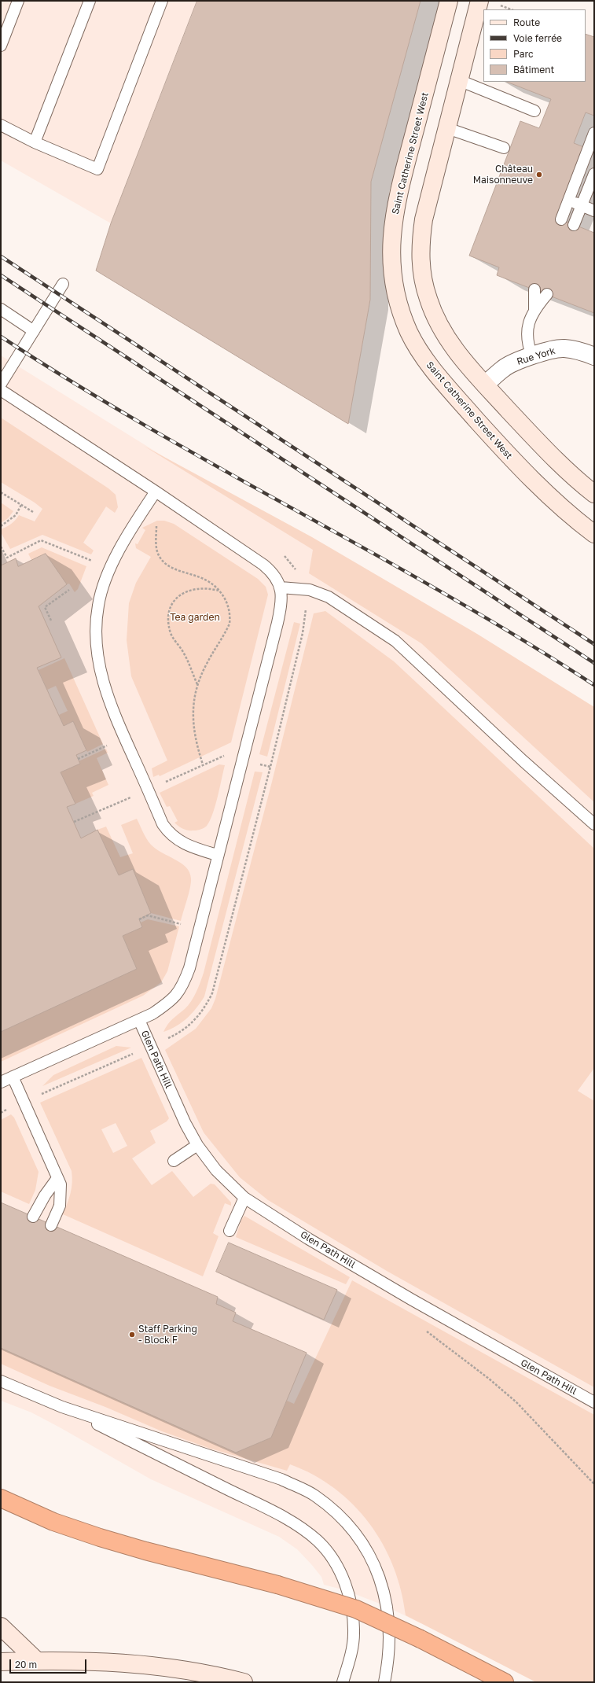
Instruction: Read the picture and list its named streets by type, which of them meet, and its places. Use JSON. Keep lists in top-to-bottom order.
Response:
{
  "streets": {
    "main road": ["Saint Catherine Street West"],
    "street": ["Rue York"],
    "lane": ["Glen Path Hill"]
  },
  "parks": ["Tea garden"],
  "places": ["Château Maisonneuve", "Staff Parking - Block F"],
  "legend": [
    "Route",
    "Voie ferrée",
    "Parc",
    "Bâtiment"
  ],
  "scale_bar": "20 m"
}
